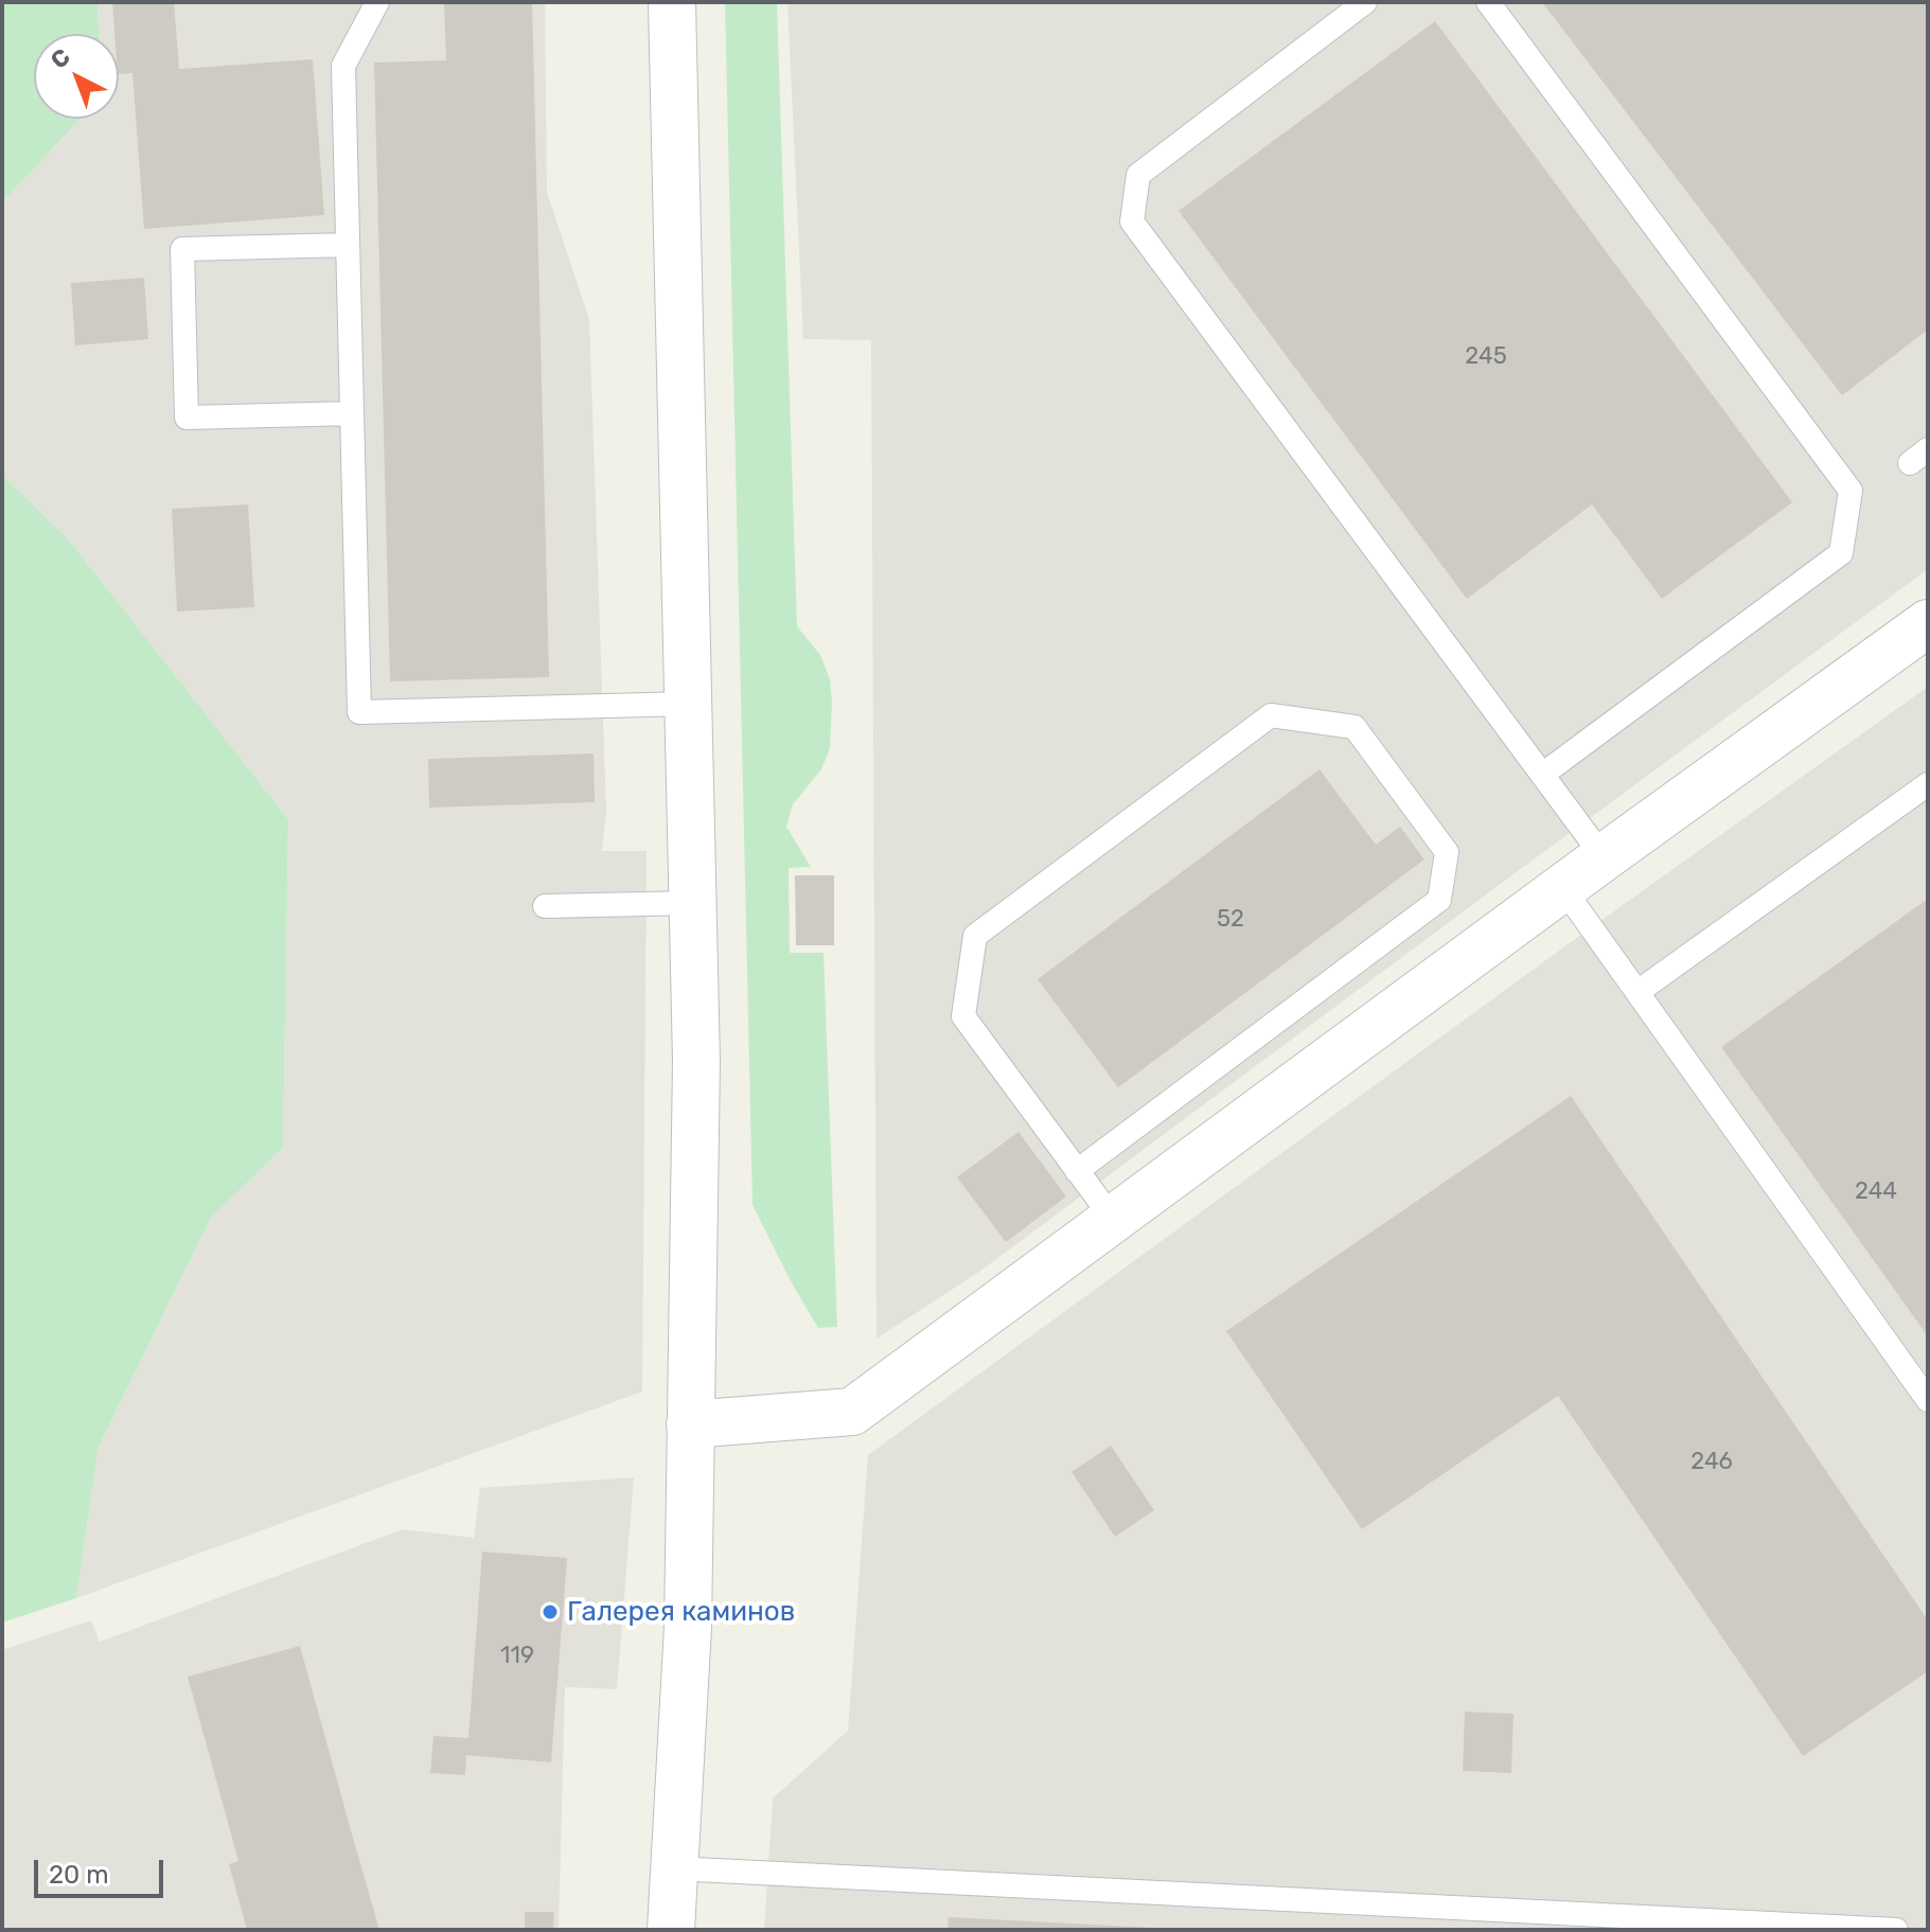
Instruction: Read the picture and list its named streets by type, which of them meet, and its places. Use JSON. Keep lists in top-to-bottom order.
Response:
{
  "places": ["Галерея каминов"],
  "house_numbers": [
    "245",
    "52",
    "244",
    "246",
    "119"
  ],
  "scale_bar": "20 m",
  "north": "top left"
}
